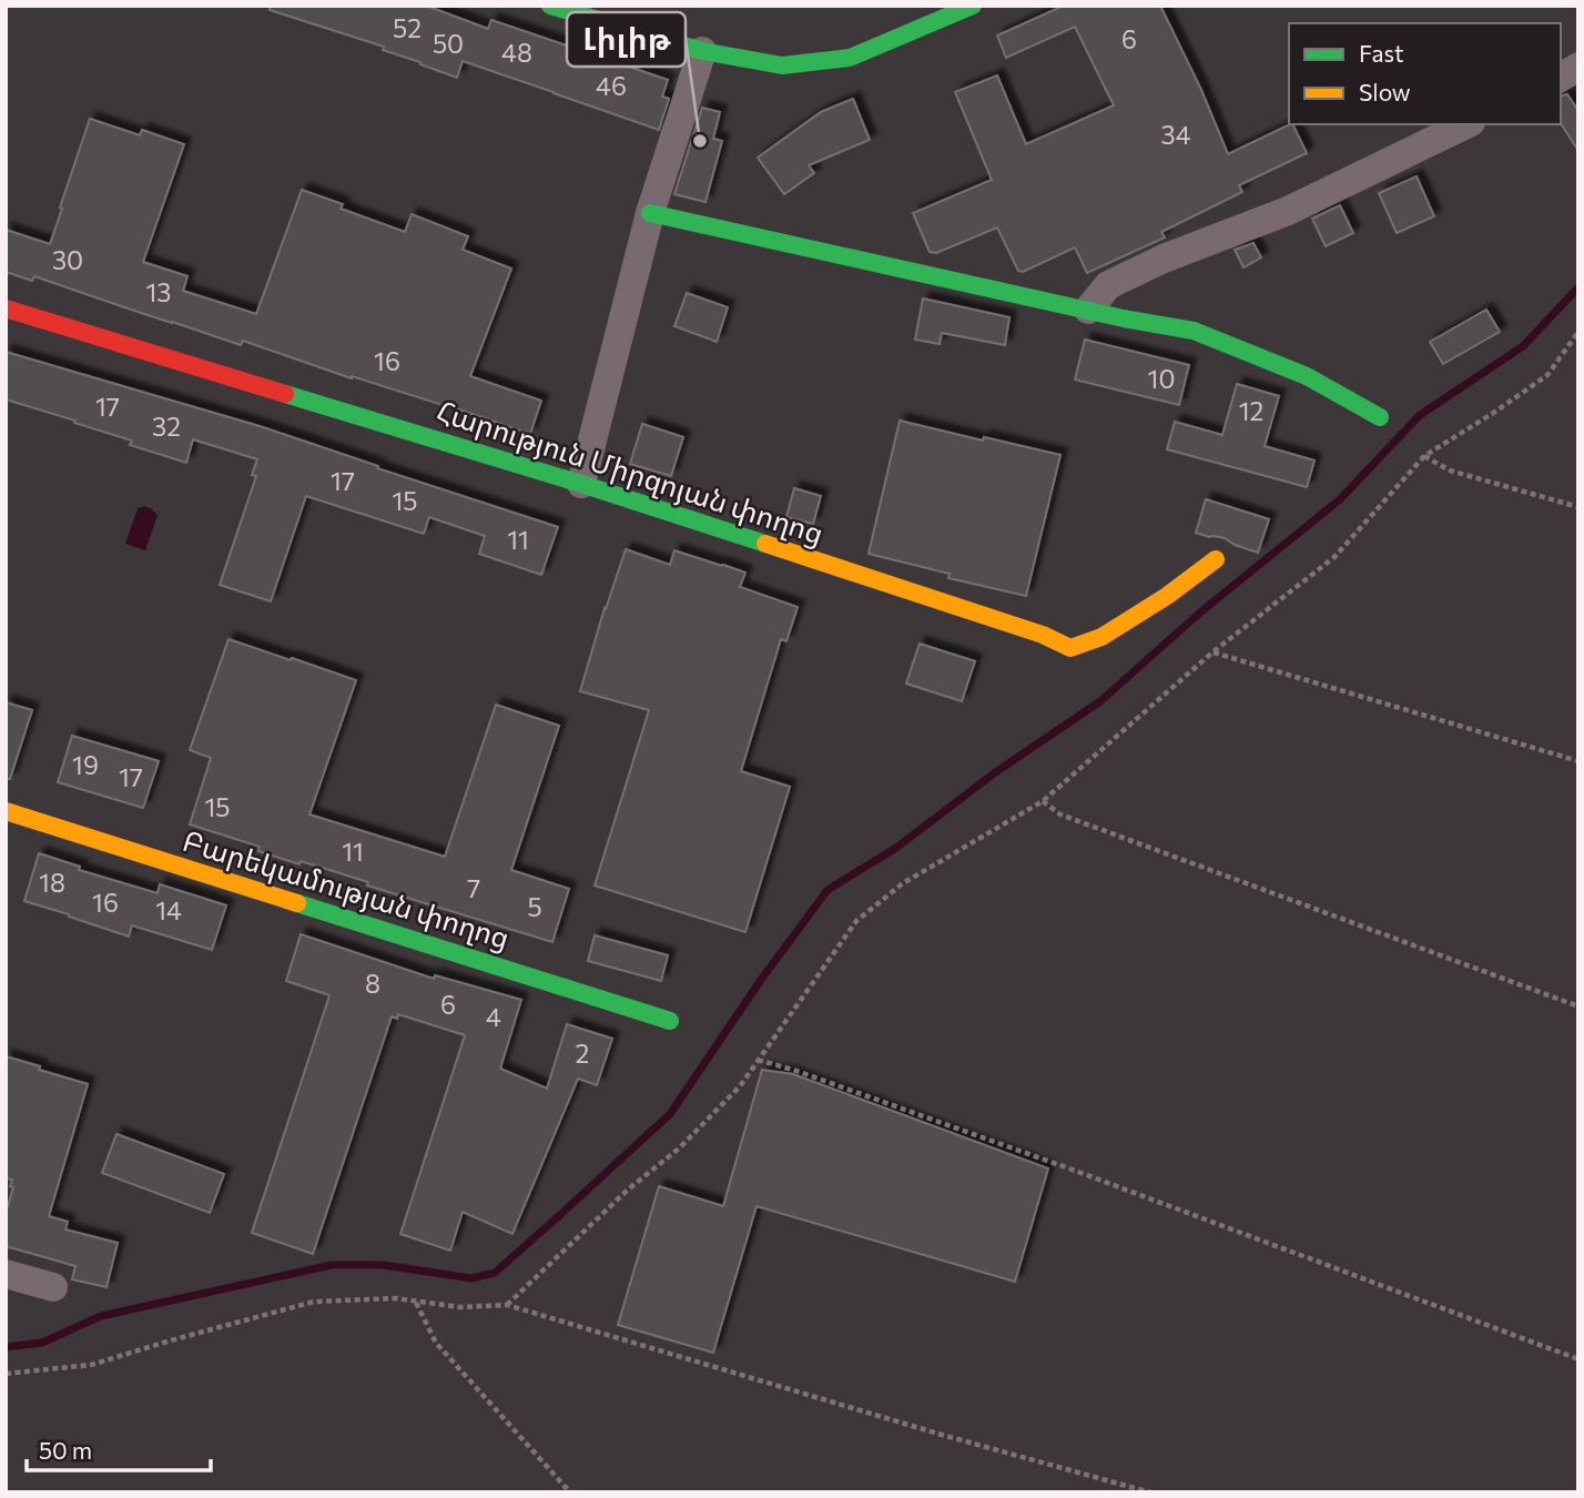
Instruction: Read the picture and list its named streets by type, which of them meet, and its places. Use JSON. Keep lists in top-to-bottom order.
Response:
{
  "streets": {
    "street": ["Հարություն Միրզոյան փողոց", "Բարեկամության փողոց"]
  },
  "places": ["Լիլիթ"],
  "house_numbers": [
    "52",
    "6",
    "50",
    "48",
    "46",
    "34",
    "30",
    "13",
    "16",
    "10",
    "17",
    "12",
    "32",
    "17",
    "15",
    "11",
    "19",
    "17",
    "15",
    "11",
    "18",
    "7",
    "16",
    "5",
    "14",
    "8",
    "6",
    "4",
    "2"
  ],
  "legend": ["Fast", "Slow"],
  "scale_bar": "50 m"
}
